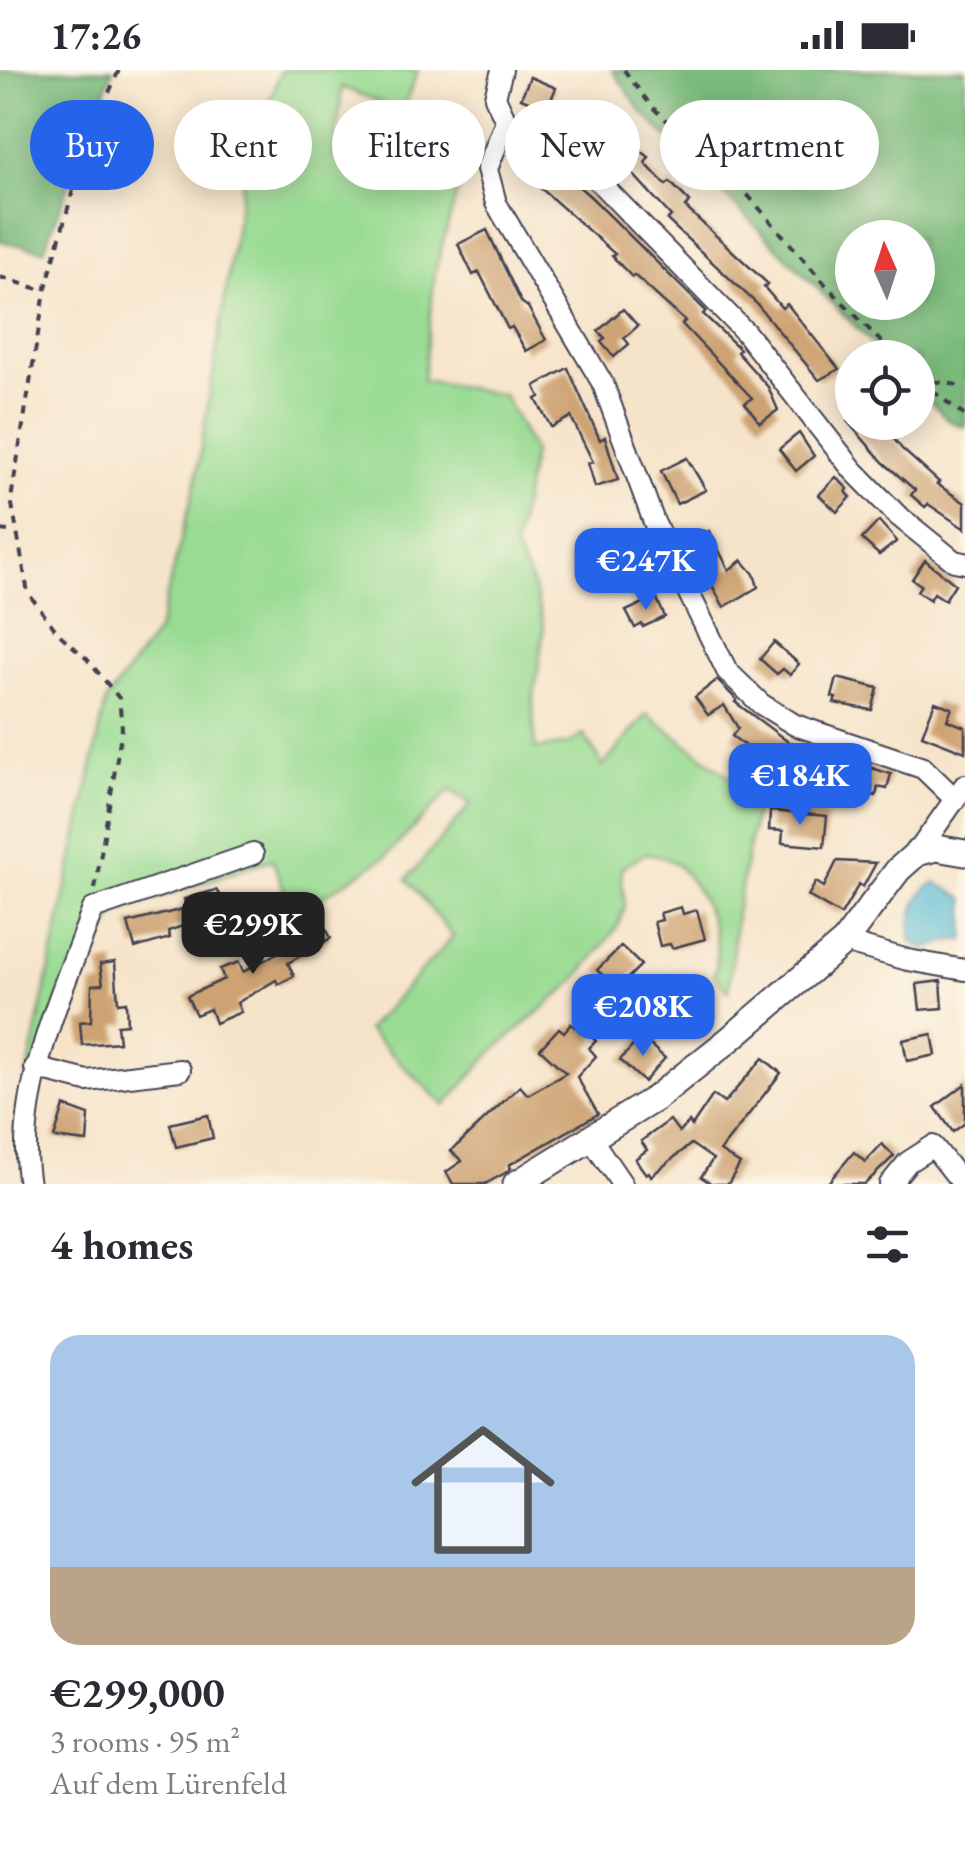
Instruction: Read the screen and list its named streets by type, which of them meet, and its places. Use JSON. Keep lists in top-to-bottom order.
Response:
{
  "north": "top",
  "page": {
    "status": "17:26",
    "chip": [
      "Buy",
      "Rent",
      "Filters",
      "New",
      "Apartment"
    ],
    "price": [
      "€247K",
      "€184K",
      "€299K",
      "€208K"
    ],
    "heading": "4 homes",
    "list": [
      {
        "name": "€299,000",
        "note": "3 rooms · 95 m² · Auf dem Lürenfeld"
      }
    ]
  }
}
